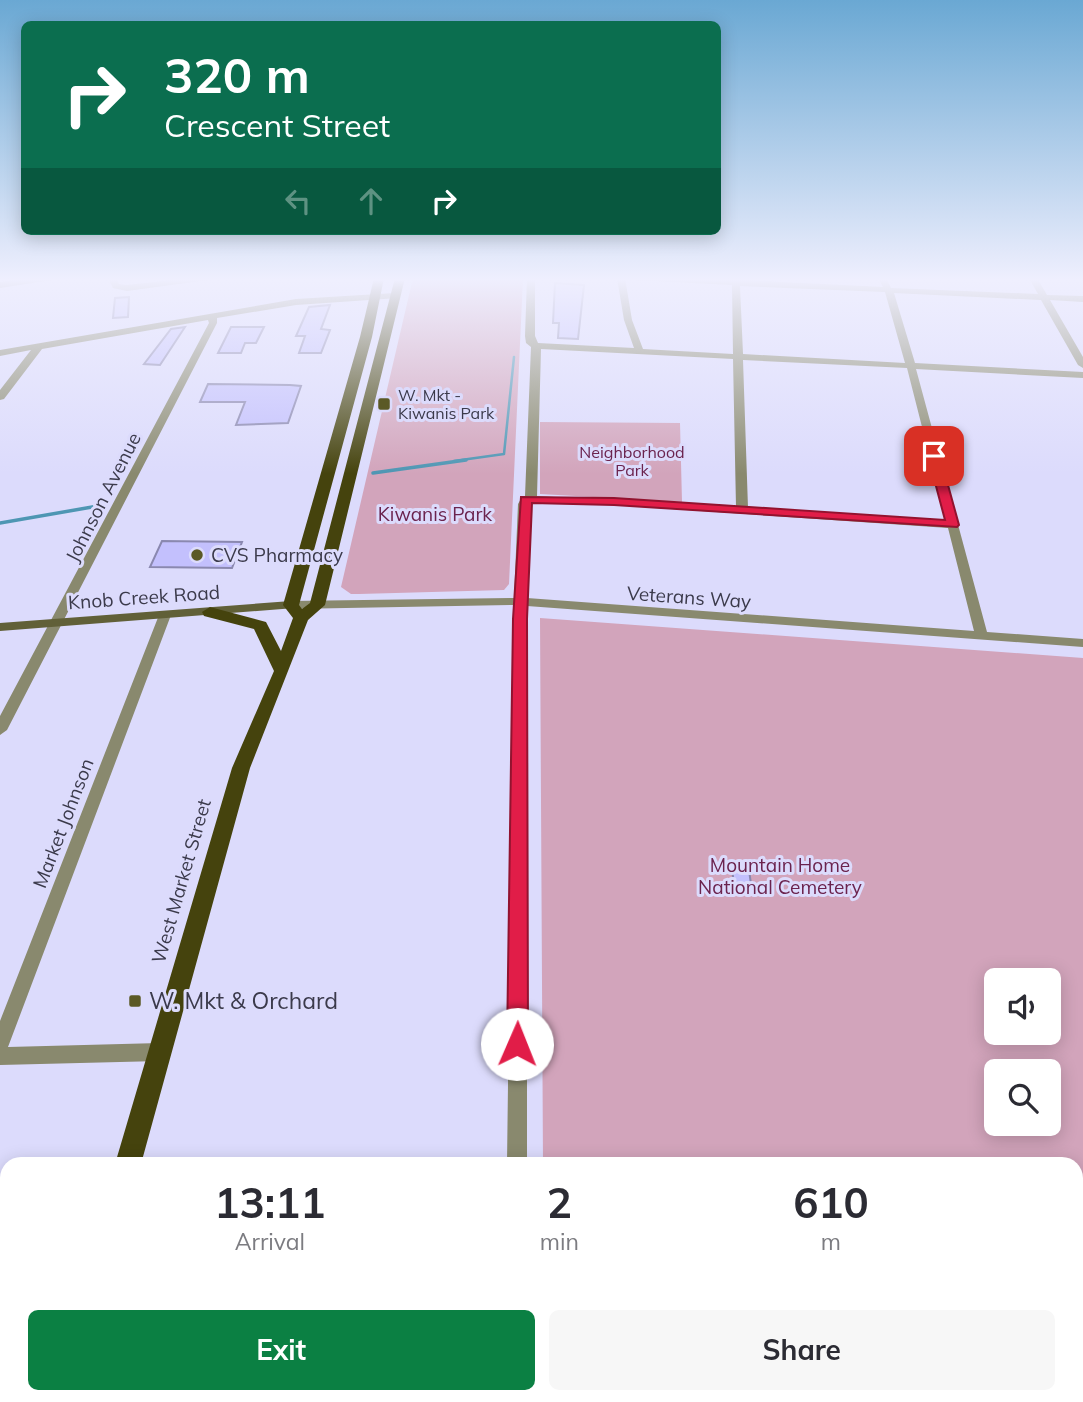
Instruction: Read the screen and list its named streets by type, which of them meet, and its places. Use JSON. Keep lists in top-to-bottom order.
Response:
{
  "streets": {
    "main road": ["Knob Creek Road", "West Market Street"],
    "street": ["Johnson Avenue", "Veterans Way", "Market Johnson"]
  },
  "crossings": [
    ["Johnson Avenue", "Knob Creek Road"],
    ["Knob Creek Road", "Market Johnson"],
    ["Knob Creek Road", "West Market Street"]
  ],
  "parks": ["Neighborhood Park", "Kiwanis Park", "Mountain Home National Cemetery"],
  "places": {
    "transit": ["W. Mkt - Kiwanis Park", "W. Mkt & Orchard"],
    "other": ["CVS Pharmacy"]
  },
  "page": {
    "turn": ["320 m", "Crescent Street"],
    "eta": [
      "13:11",
      "Arrival",
      "2",
      "min",
      "610",
      "m"
    ],
    "buttons": ["Exit", "Share"]
  }
}
